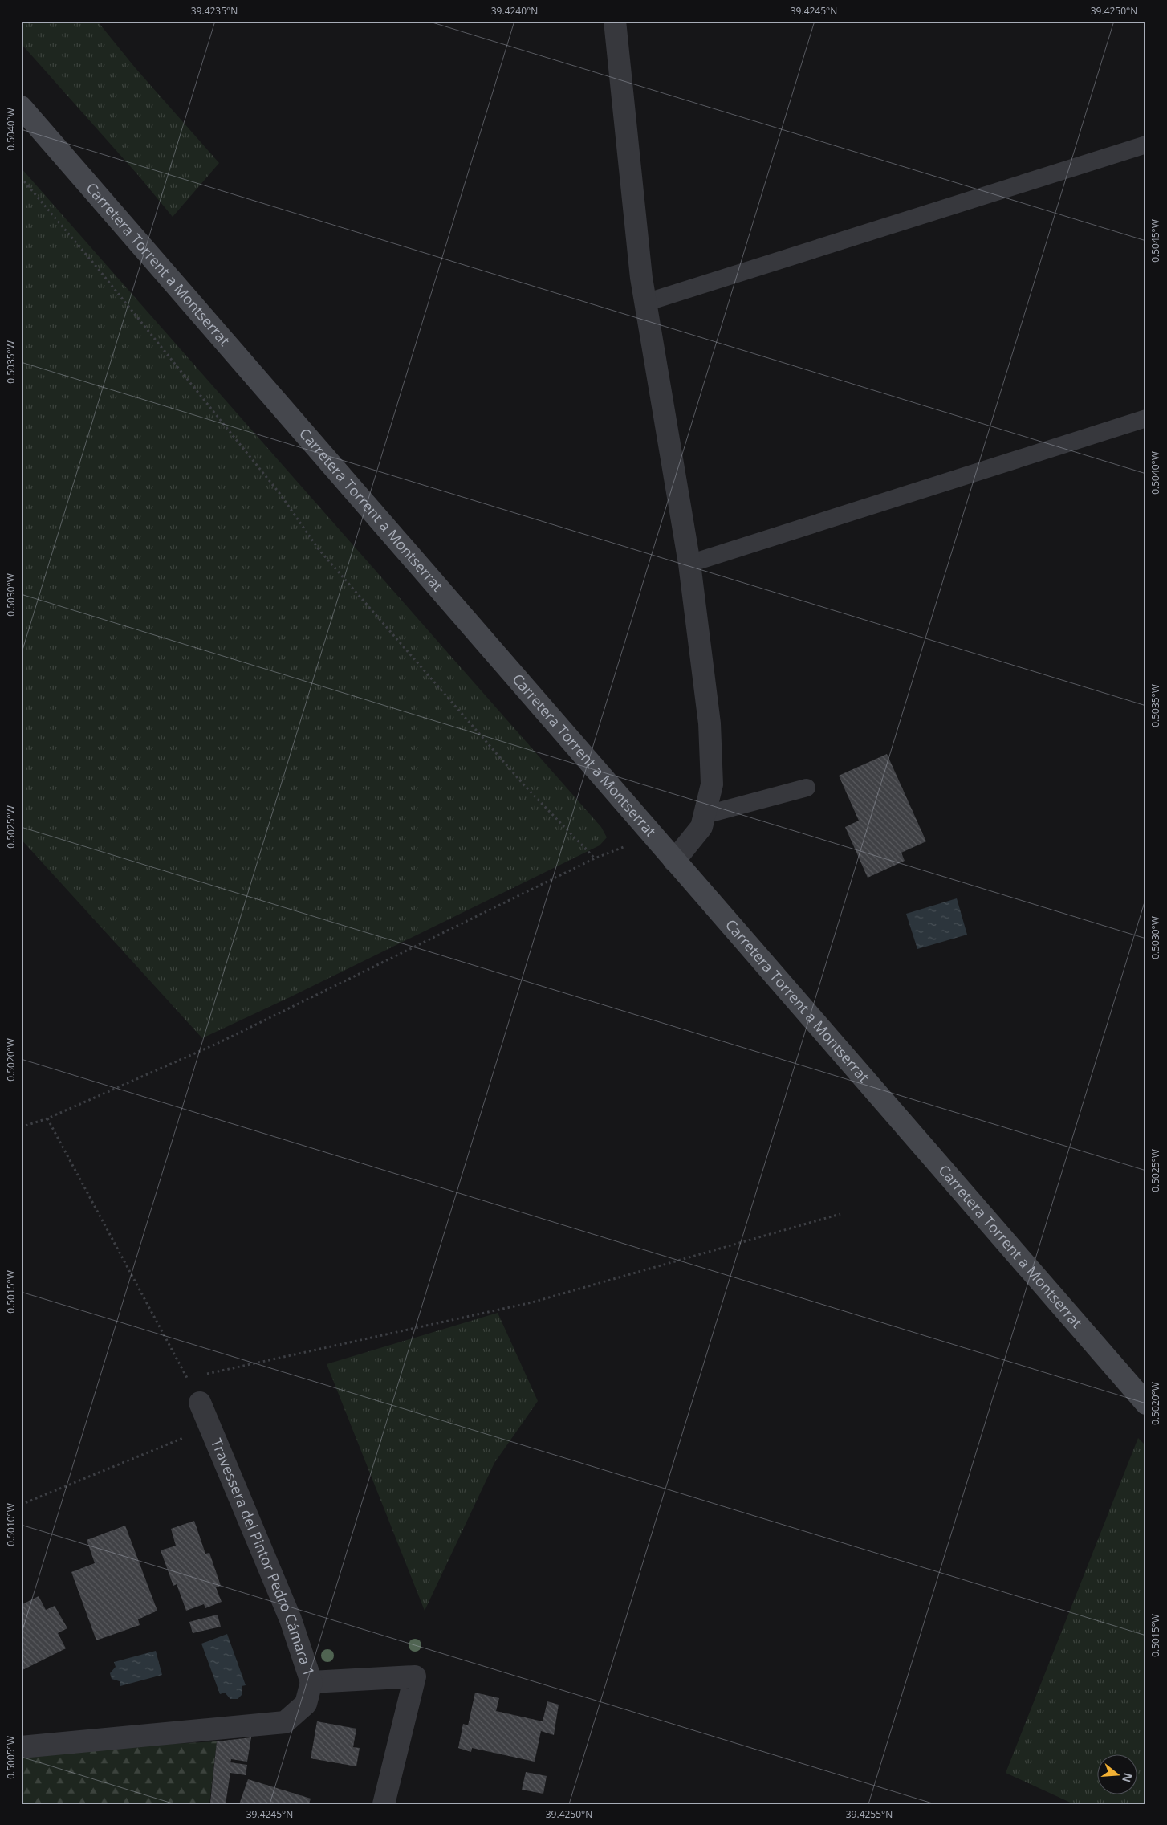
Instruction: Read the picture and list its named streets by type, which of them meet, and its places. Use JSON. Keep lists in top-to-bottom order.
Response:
{
  "streets": {
    "main road": ["Carretera Torrent a Montserrat"],
    "street": ["Travessera del Pintor Pedro Cámara 1"]
  },
  "north": "right",
  "coordinates": [
    "39.4235°N",
    "39.4240°N",
    "39.4245°N",
    "39.4250°N",
    "0.5040°W",
    "0.5045°W",
    "0.5035°W",
    "0.5030°W",
    "0.5025°W",
    "0.5020°W",
    "0.5015°W",
    "0.5010°W",
    "0.5005°W",
    "39.4255°N"
  ]
}
